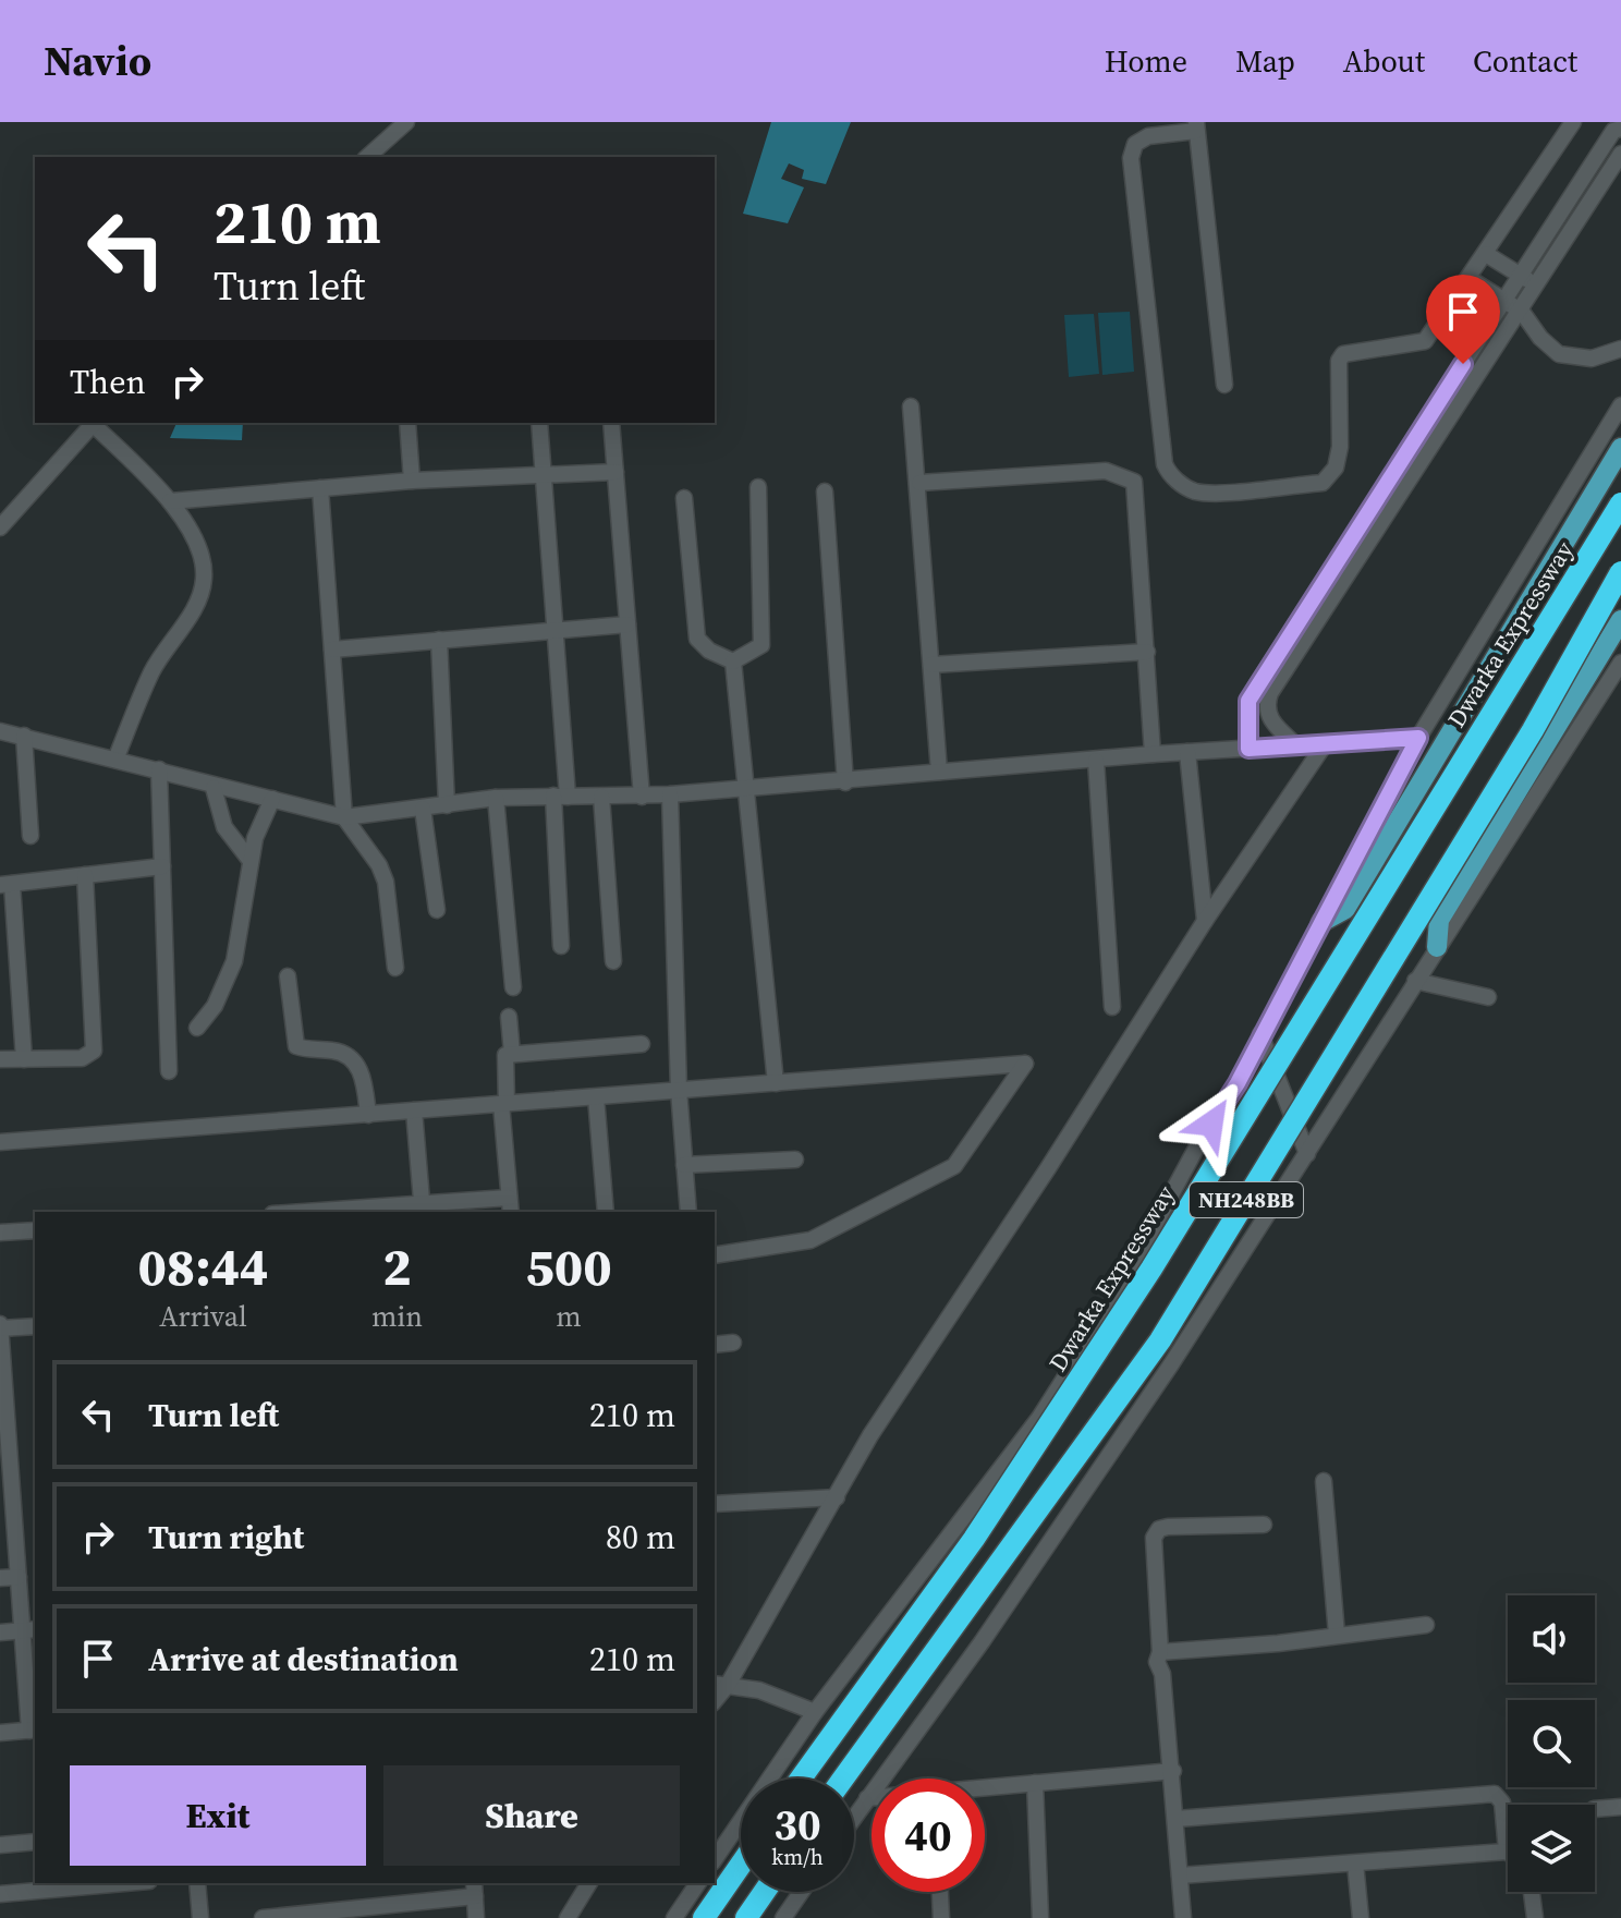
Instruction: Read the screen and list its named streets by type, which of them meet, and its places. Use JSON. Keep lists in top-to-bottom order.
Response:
{
  "streets": {
    "highway": ["Dwarka Expressway", "NH248BB"]
  },
  "page": {
    "header": "Navio",
    "nav": [
      "Home",
      "Map",
      "About",
      "Contact"
    ],
    "turn": ["210 m", "Turn left"],
    "then": "Then",
    "eta": [
      "08:44",
      "Arrival",
      "2",
      "min",
      "500",
      "m"
    ],
    "list": [
      {
        "name": "Turn left",
        "value": "210 m"
      },
      {
        "name": "Turn right",
        "value": "80 m"
      },
      {
        "name": "Arrive at destination",
        "value": "210 m"
      }
    ],
    "buttons": ["Exit", "Share"],
    "speed": "30 km/h",
    "limit": "40"
  }
}
